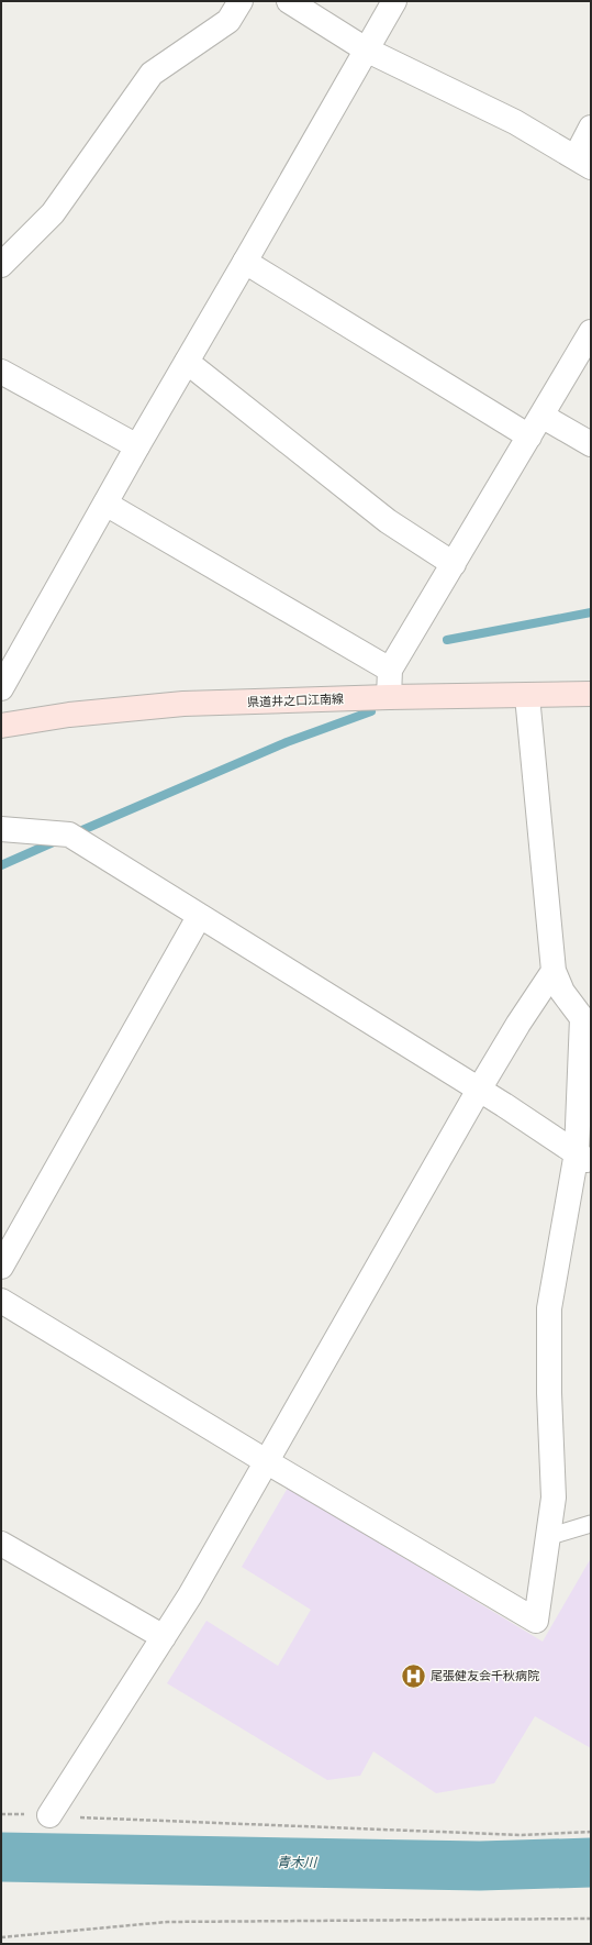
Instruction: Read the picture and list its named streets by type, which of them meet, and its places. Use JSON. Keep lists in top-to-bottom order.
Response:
{
  "streets": {
    "main road": ["県道井之口江南線"]
  },
  "water": ["青木川"],
  "places": {
    "hospital": ["尾張健友会千秋病院"]
  }
}
